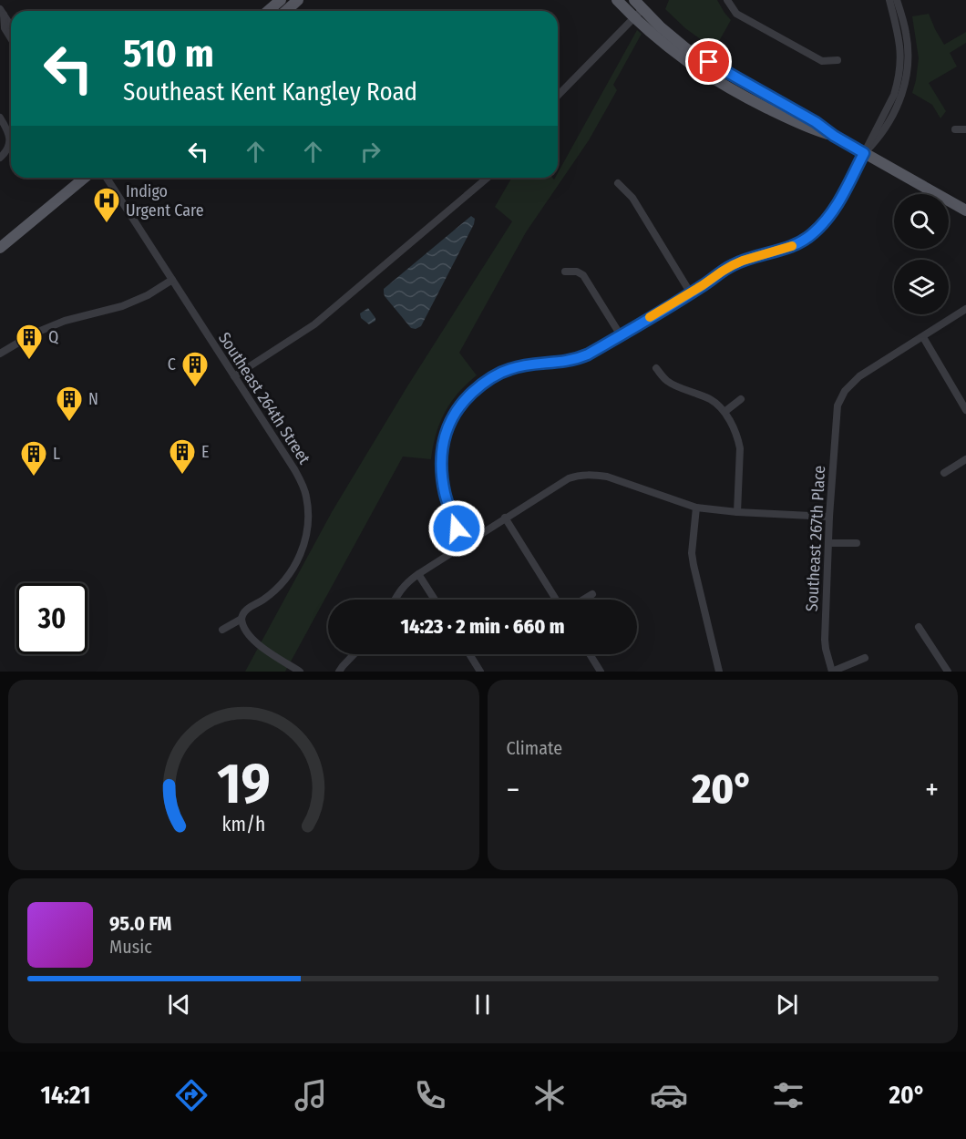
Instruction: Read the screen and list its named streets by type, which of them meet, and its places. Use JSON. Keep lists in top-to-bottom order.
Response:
{
  "streets": {
    "street": ["Southeast 264th Street", "Southeast 267th Place"]
  },
  "places": {
    "hospital": ["Indigo Urgent Care"],
    "building": [
      "Q",
      "C",
      "N",
      "E",
      "L"
    ]
  },
  "page": {
    "turn": ["510 m", "Southeast Kent Kangley Road"],
    "limit": "30",
    "trip": "14:23 · 2 min · 660 m",
    "tile": "Climate",
    "heat": ["−", "20°", "+"],
    "song": ["95.0 FM", "Music"],
    "tabs": ["14:21", "20°"],
    "gauge": ["19", "km/h"]
  }
}
